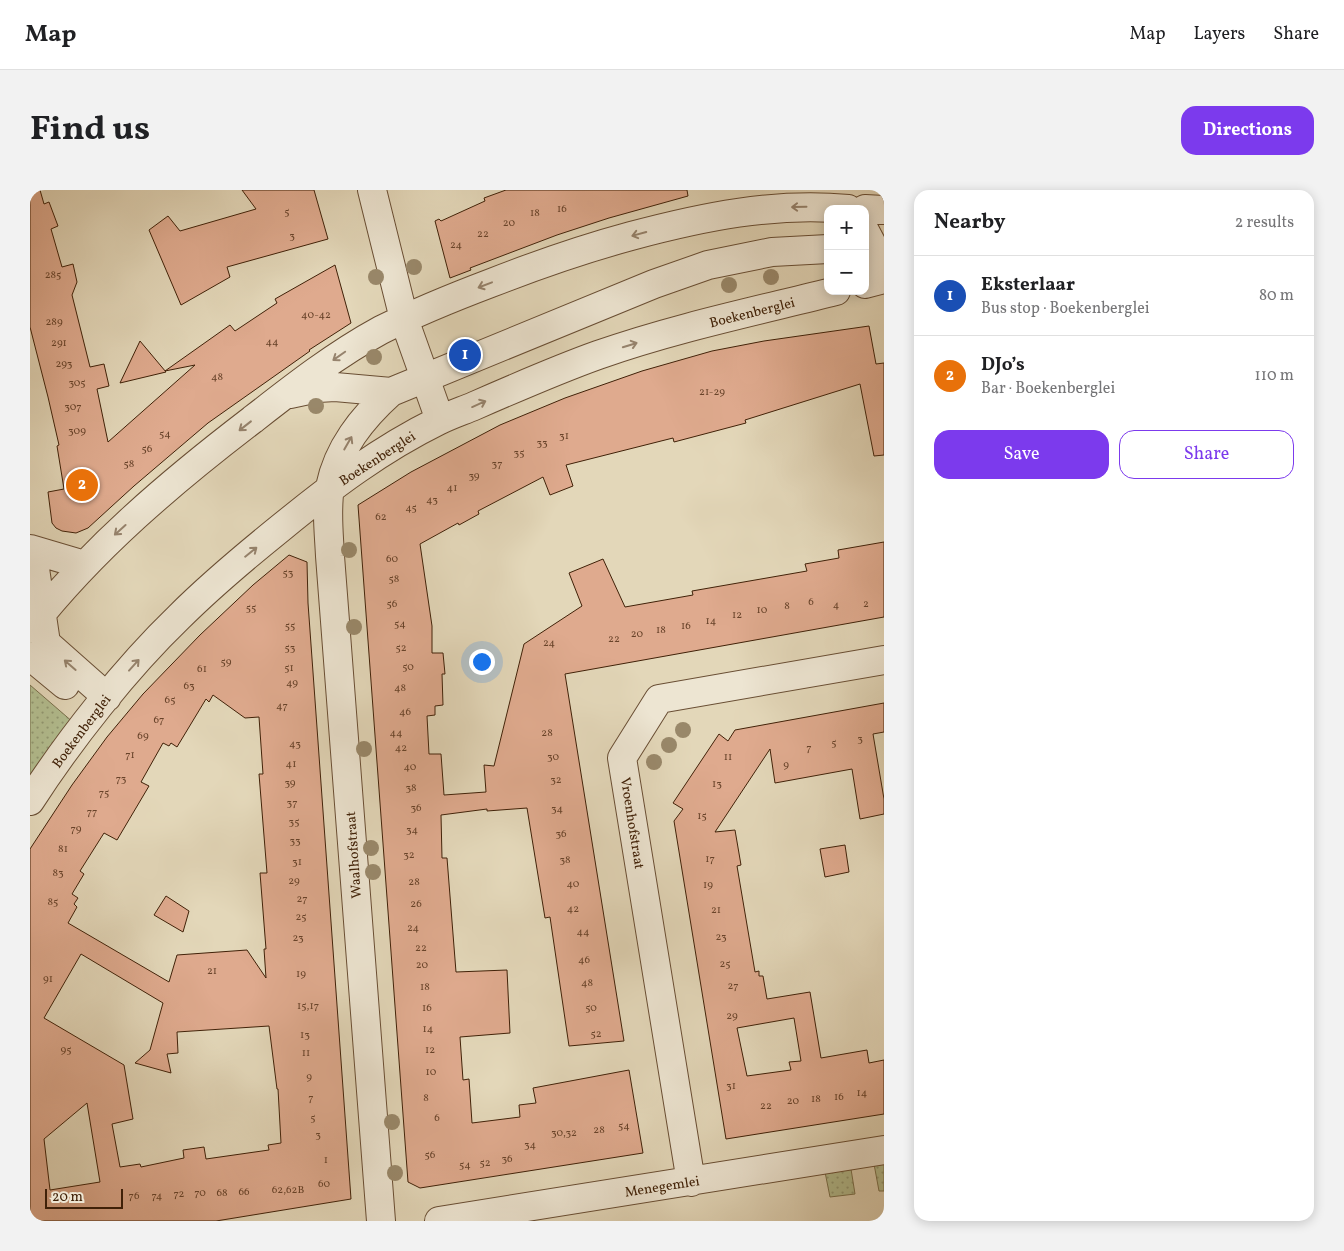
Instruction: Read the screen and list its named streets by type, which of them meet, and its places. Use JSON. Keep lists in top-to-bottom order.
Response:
{
  "streets": {
    "street": [
      "Boekenberglei",
      "Vroenhofstraat",
      "Waalhofstraat",
      "Menegemlei"
    ]
  },
  "crossings": [
    ["Boekenberglei", "Waalhofstraat"],
    ["Vroenhofstraat", "Menegemlei"]
  ],
  "house_numbers": [
    "16",
    "5",
    "18",
    "20",
    "22",
    "3",
    "24",
    "285",
    "40-42",
    "289",
    "44",
    "291",
    "293",
    "48",
    "305",
    "21-29",
    "307",
    "309",
    "54",
    "31",
    "33",
    "56",
    "35",
    "58",
    "37",
    "39",
    "41",
    "43",
    "45",
    "62",
    "60",
    "53",
    "58",
    "6",
    "56",
    "2",
    "4",
    "8",
    "55",
    "10",
    "12",
    "14",
    "54",
    "55",
    "16",
    "18",
    "20",
    "22",
    "24",
    "53",
    "52",
    "59",
    "50",
    "51",
    "61",
    "49",
    "63",
    "48",
    "65",
    "47",
    "46",
    "67",
    "44",
    "28",
    "69",
    "3",
    "5",
    "43",
    "42",
    "7",
    "71",
    "30",
    "11",
    "41",
    "9",
    "40",
    "73",
    "32",
    "39",
    "13",
    "38",
    "75",
    "37",
    "36",
    "34",
    "77",
    "15",
    "35",
    "79",
    "34",
    "36",
    "33",
    "81",
    "32",
    "17",
    "38",
    "31",
    "83",
    "29",
    "28",
    "40",
    "19",
    "27",
    "85",
    "26",
    "42",
    "21",
    "25",
    "24",
    "44",
    "23",
    "23",
    "22",
    "46",
    "25",
    "20",
    "21",
    "19",
    "91",
    "48",
    "27",
    "18",
    "15,17",
    "16",
    "50",
    "29",
    "14",
    "52",
    "13",
    "95",
    "12",
    "11",
    "10",
    "9",
    "31",
    "14",
    "16",
    "7",
    "8",
    "18",
    "20",
    "22",
    "5",
    "6",
    "54",
    "28",
    "30,32",
    "3",
    "34",
    "56",
    "36",
    "1",
    "52",
    "54",
    "60",
    "62,62B",
    "66",
    "70",
    "68",
    "72",
    "76",
    "74"
  ],
  "scale_bar": "20 m",
  "page": {
    "header": "Map",
    "nav": ["Map", "Layers", "Share"],
    "title": "Find us",
    "buttons": [
      "Directions",
      ["Save", "Share"]
    ],
    "heading": ["Nearby", "2 results"],
    "map_buttons": ["+", "−"],
    "list": [
      {
        "mark": "1",
        "name": "Eksterlaar",
        "note": "Bus stop · Boekenberglei",
        "value": "80 m"
      },
      {
        "mark": "2",
        "name": "DJo’s",
        "note": "Bar · Boekenberglei",
        "value": "110 m"
      }
    ],
    "pins": ["1", "2"],
    "scale": "20 m"
  }
}
